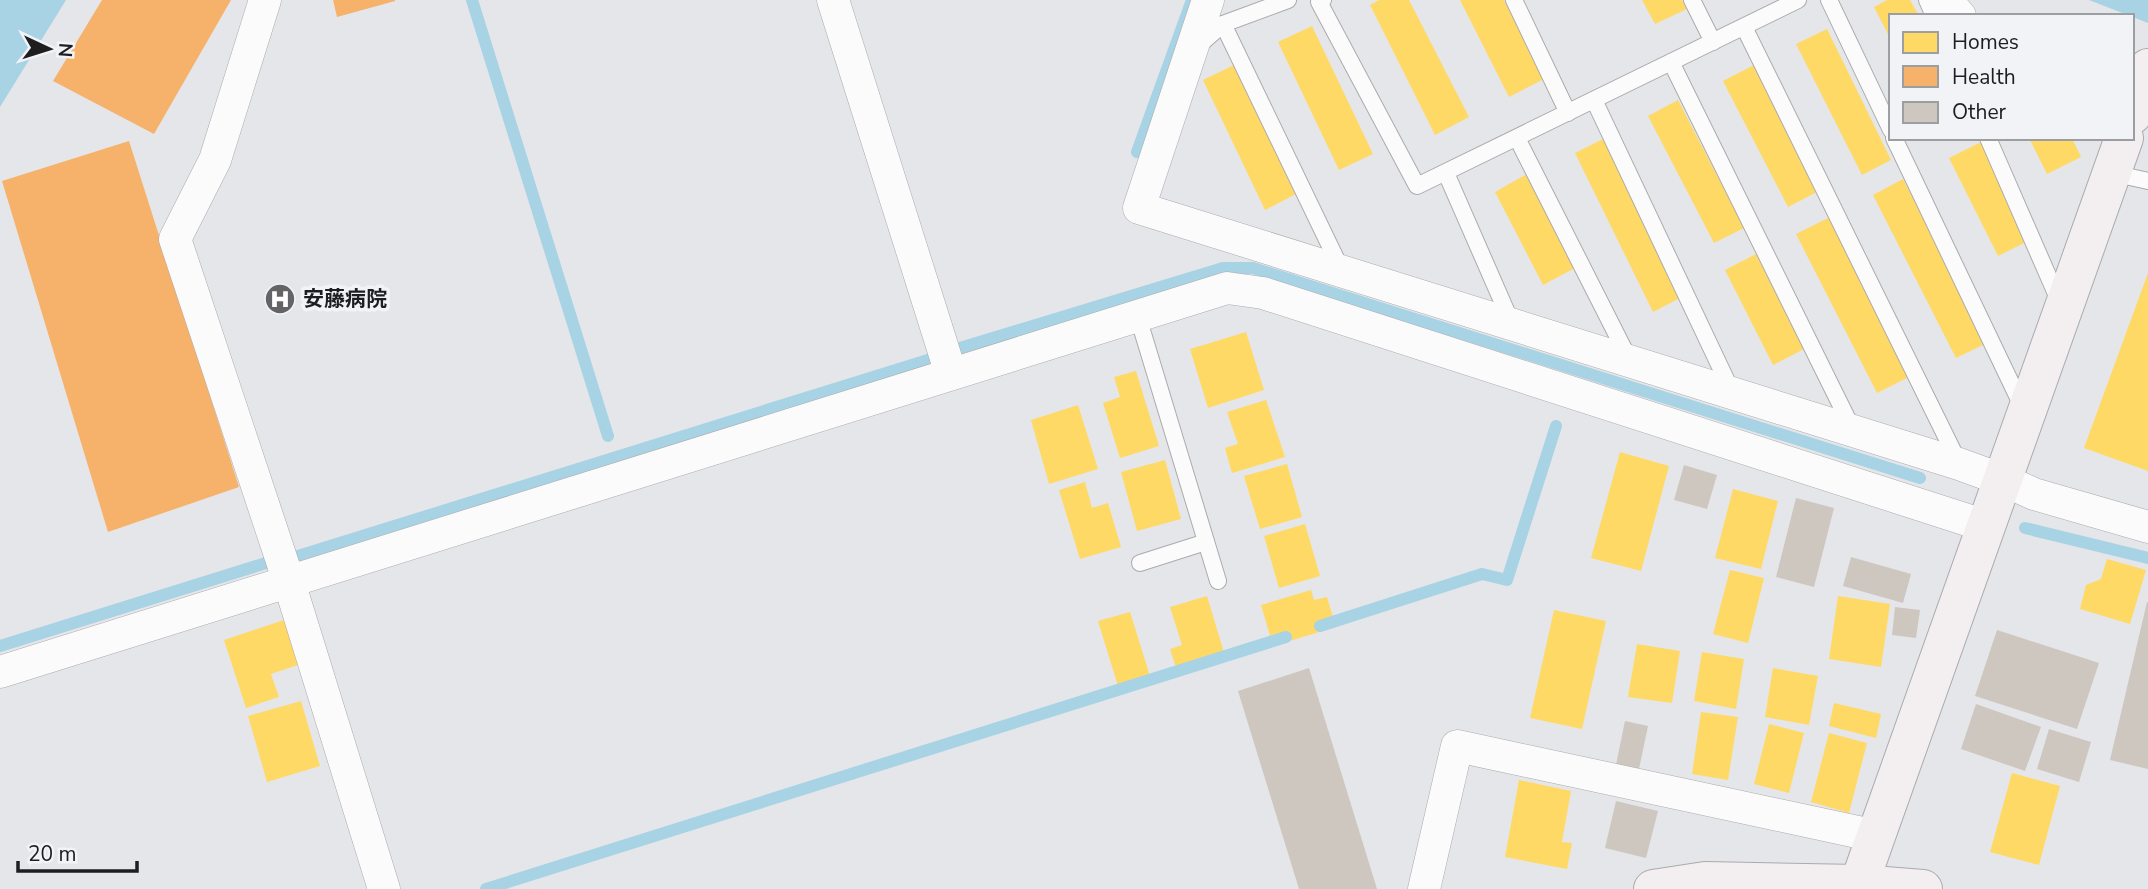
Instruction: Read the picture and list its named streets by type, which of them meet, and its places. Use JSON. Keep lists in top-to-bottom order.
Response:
{
  "places": {
    "hospital": ["安藤病院"]
  },
  "legend": ["Homes", "Health", "Other"],
  "scale_bar": "20 m",
  "north": "right"
}
